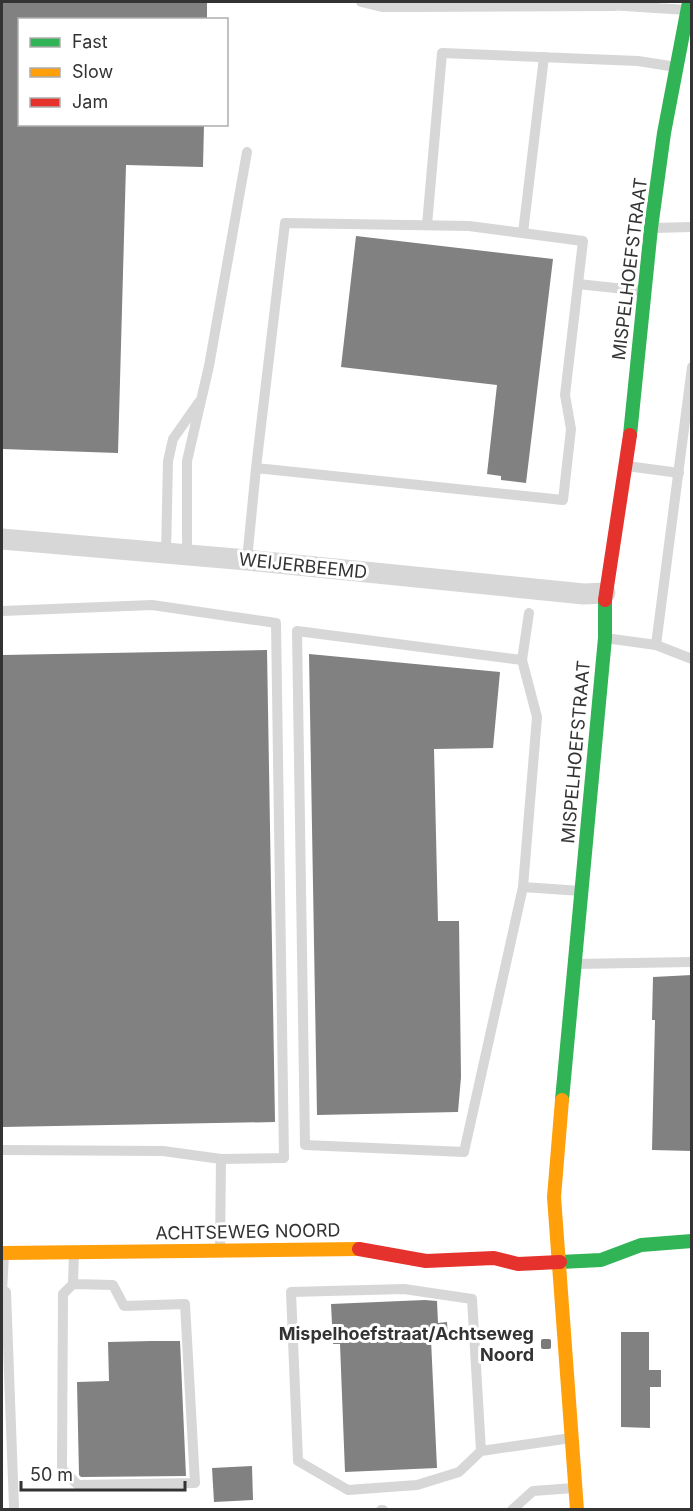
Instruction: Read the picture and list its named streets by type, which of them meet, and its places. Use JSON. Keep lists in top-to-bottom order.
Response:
{
  "streets": {
    "street": ["MISPELHOEFSTRAAT", "WEIJERBEEMD", "ACHTSEWEG NOORD"]
  },
  "crossings": [
    ["MISPELHOEFSTRAAT", "WEIJERBEEMD"],
    ["MISPELHOEFSTRAAT", "ACHTSEWEG NOORD"]
  ],
  "places": {
    "transit": ["Mispelhoefstraat/Achtseweg Noord"]
  },
  "legend": ["Fast", "Slow", "Jam"],
  "scale_bar": "50 m"
}
